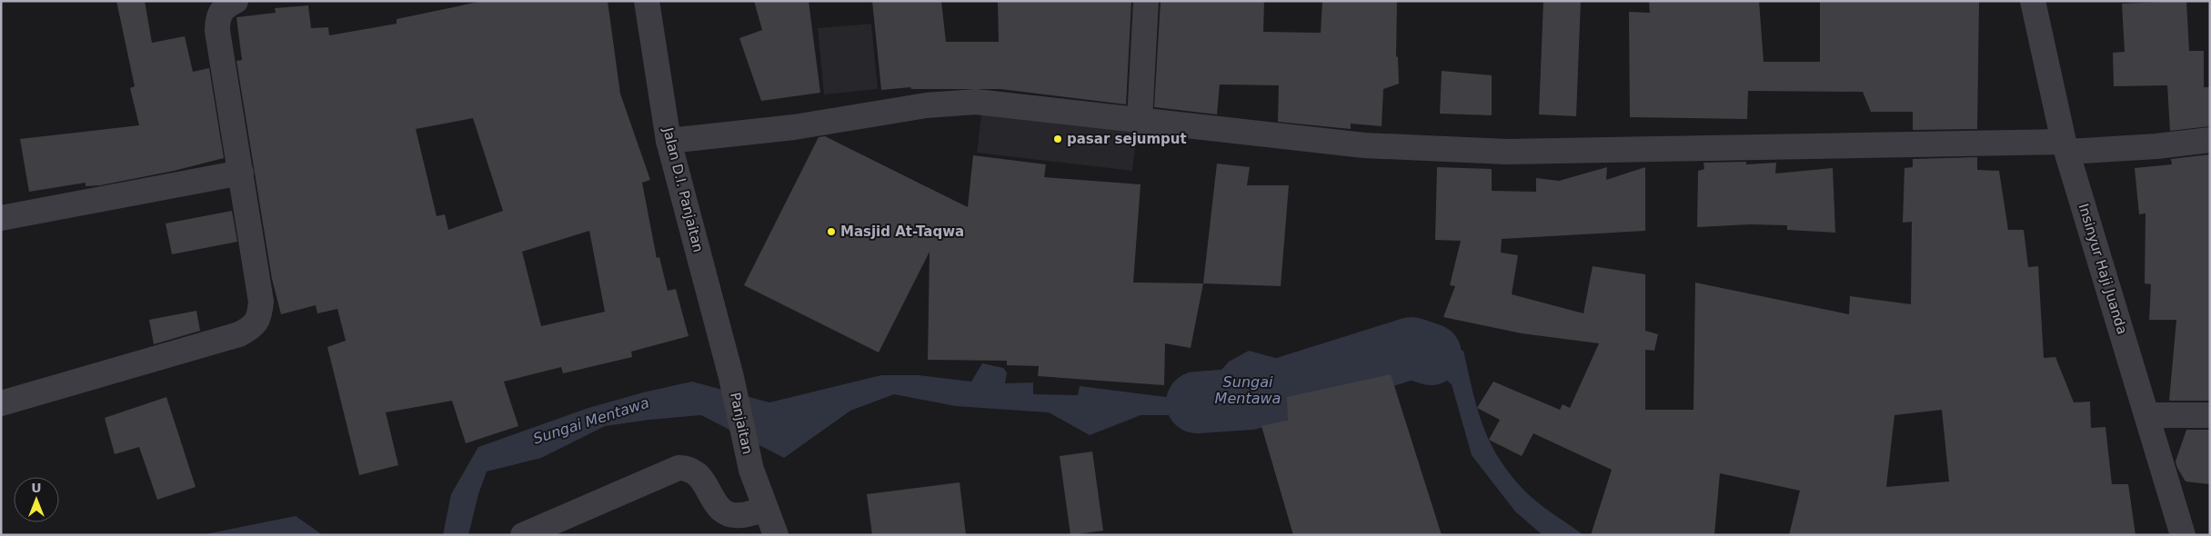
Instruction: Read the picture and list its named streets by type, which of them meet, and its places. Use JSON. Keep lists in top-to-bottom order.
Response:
{
  "streets": {
    "street": ["Jalan D.I. Panjaitan", "Insinyur Haji Juanda", "Panjaitan"]
  },
  "crossings": [
    ["Jalan D.I. Panjaitan", "Panjaitan"]
  ],
  "water": ["Sungai Mentawa"],
  "places": ["pasar sejumput", "Masjid At-Taqwa"],
  "north": "top"
}
